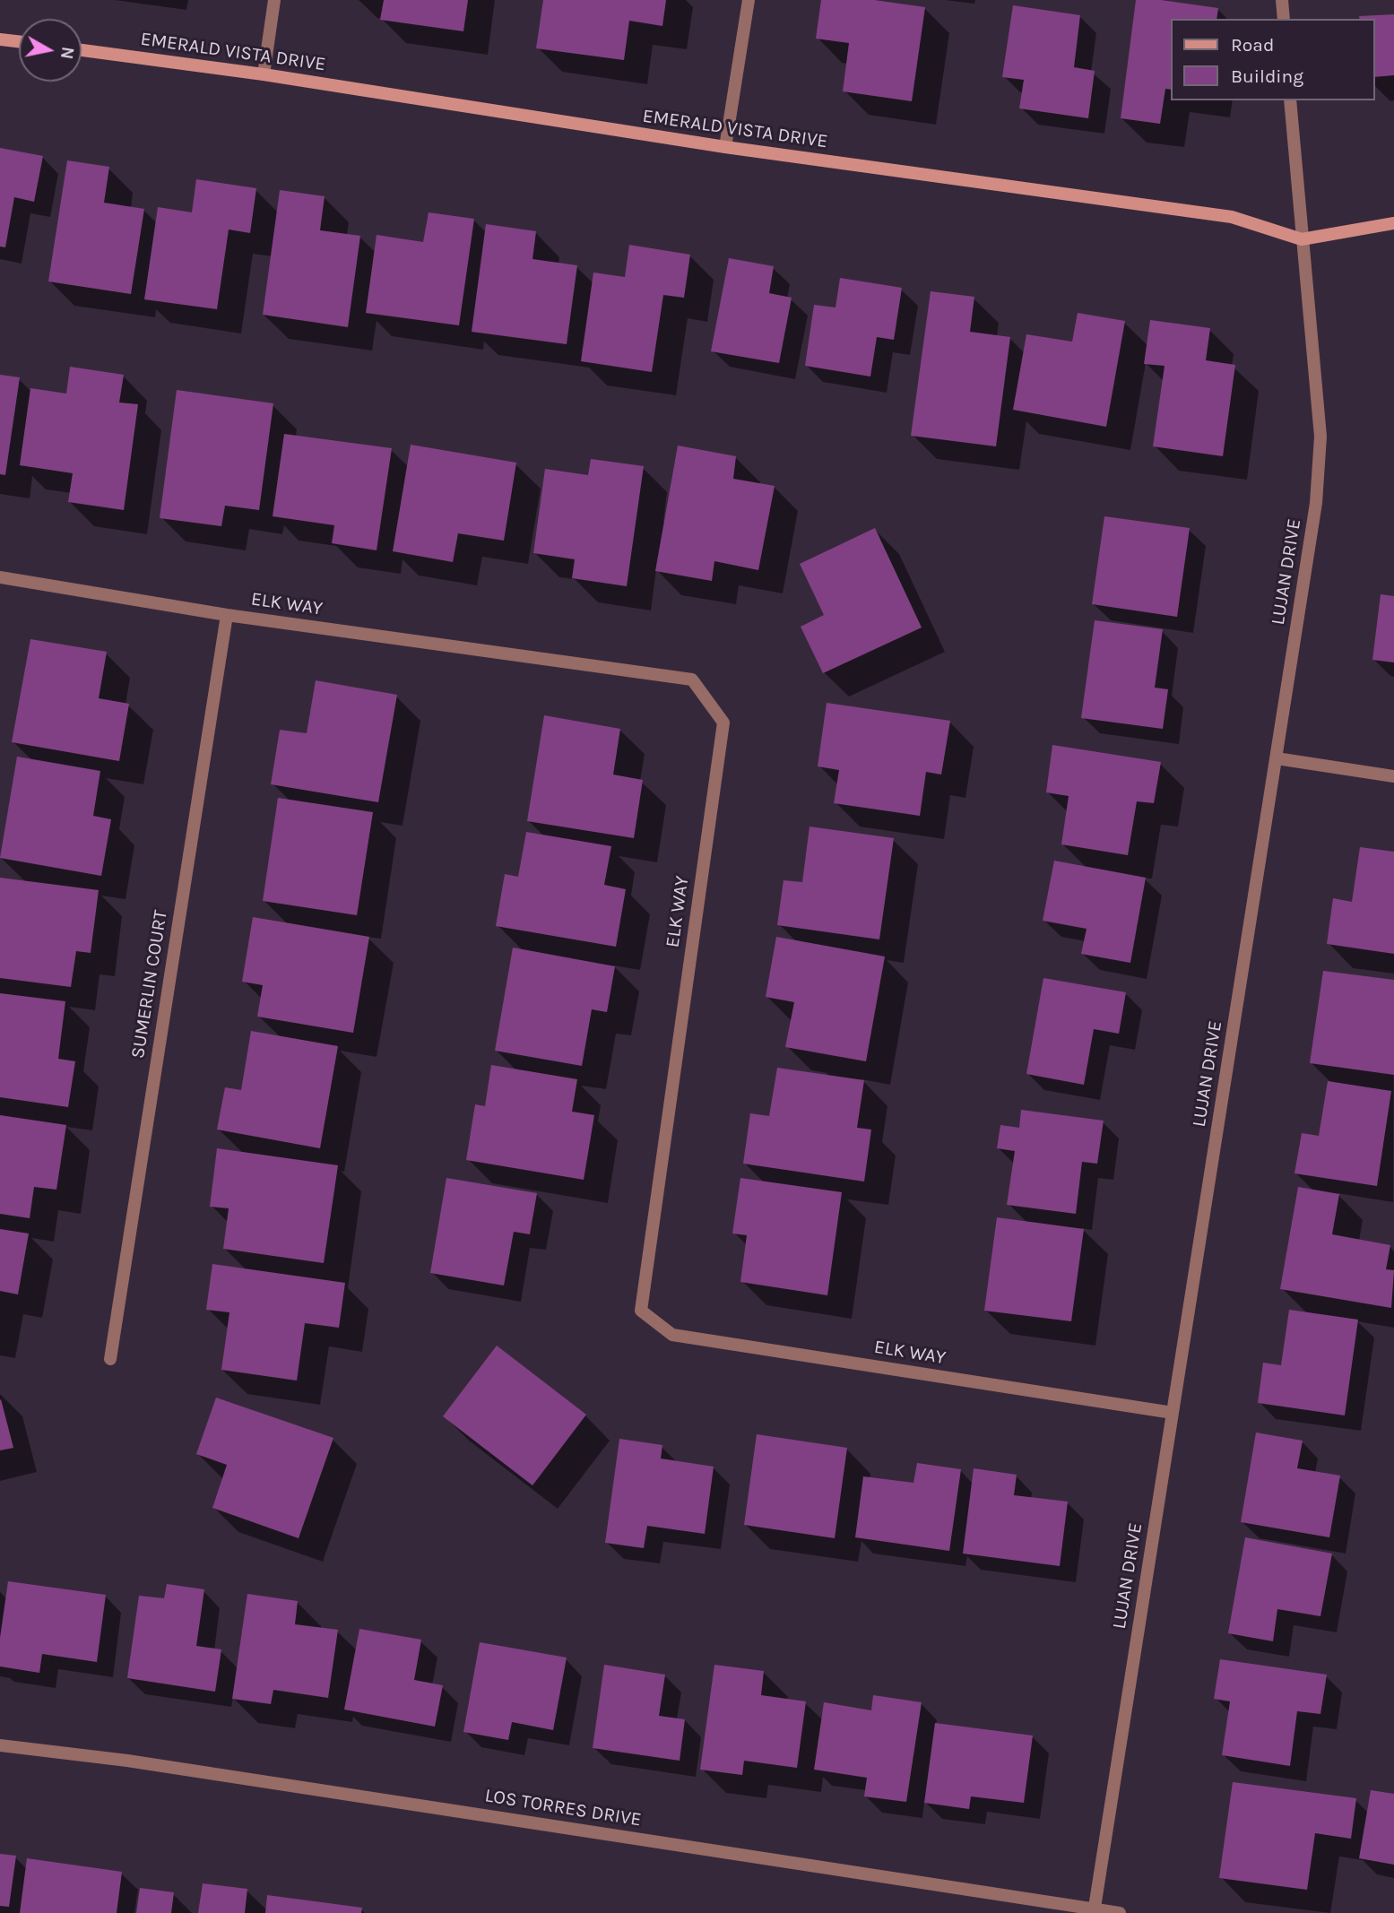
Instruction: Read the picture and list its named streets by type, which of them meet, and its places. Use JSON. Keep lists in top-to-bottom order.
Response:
{
  "streets": {
    "street": [
      "EMERALD VISTA DRIVE",
      "LUJAN DRIVE",
      "ELK WAY",
      "SUMERLIN COURT",
      "LOS TORRES DRIVE"
    ]
  },
  "crossings": [
    ["EMERALD VISTA DRIVE", "LUJAN DRIVE"],
    ["LUJAN DRIVE", "ELK WAY"],
    ["LUJAN DRIVE", "LOS TORRES DRIVE"],
    ["ELK WAY", "SUMERLIN COURT"]
  ],
  "legend": ["Road", "Building"],
  "north": "right"
}
